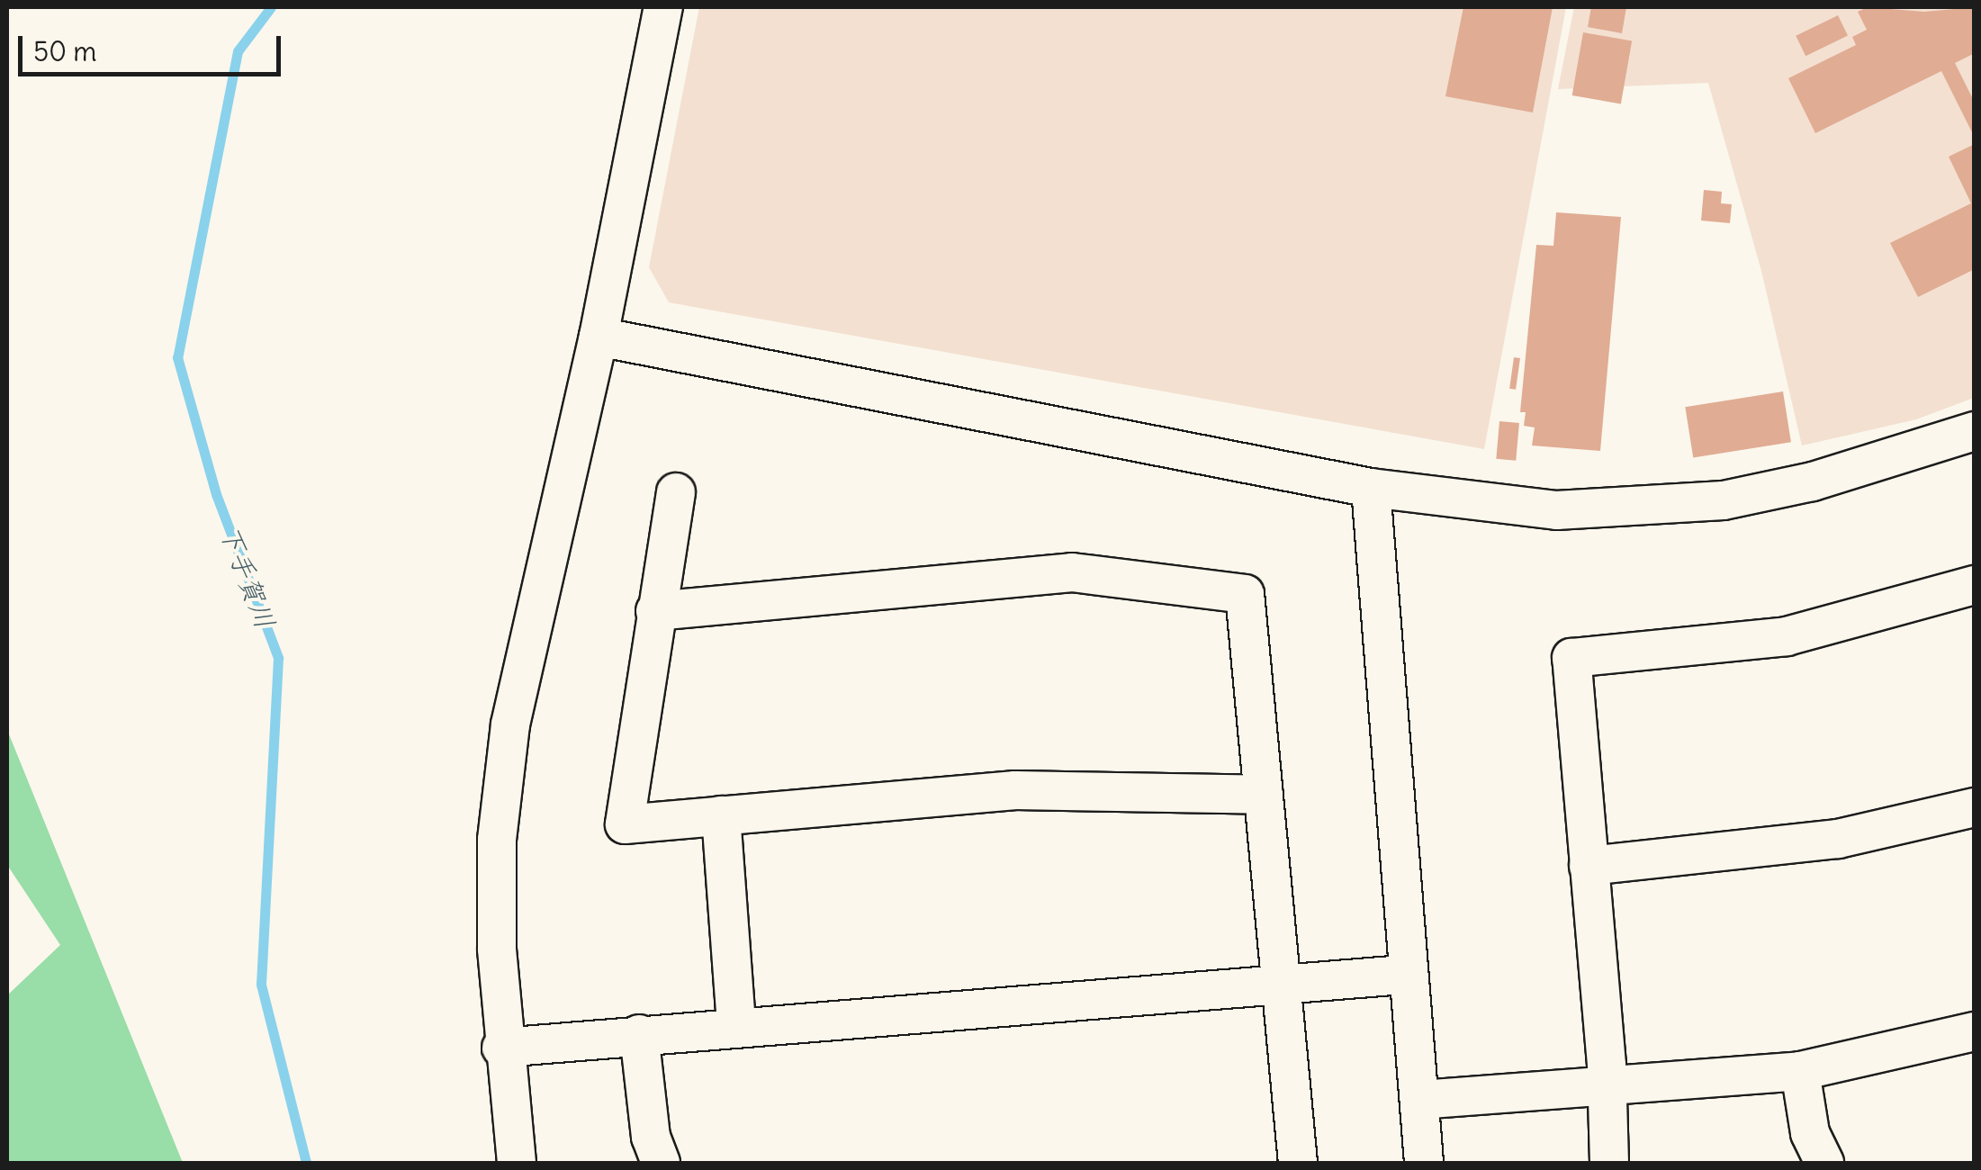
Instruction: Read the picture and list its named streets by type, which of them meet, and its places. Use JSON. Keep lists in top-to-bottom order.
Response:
{
  "water": ["下手賀川"],
  "scale_bar": "50 m"
}
